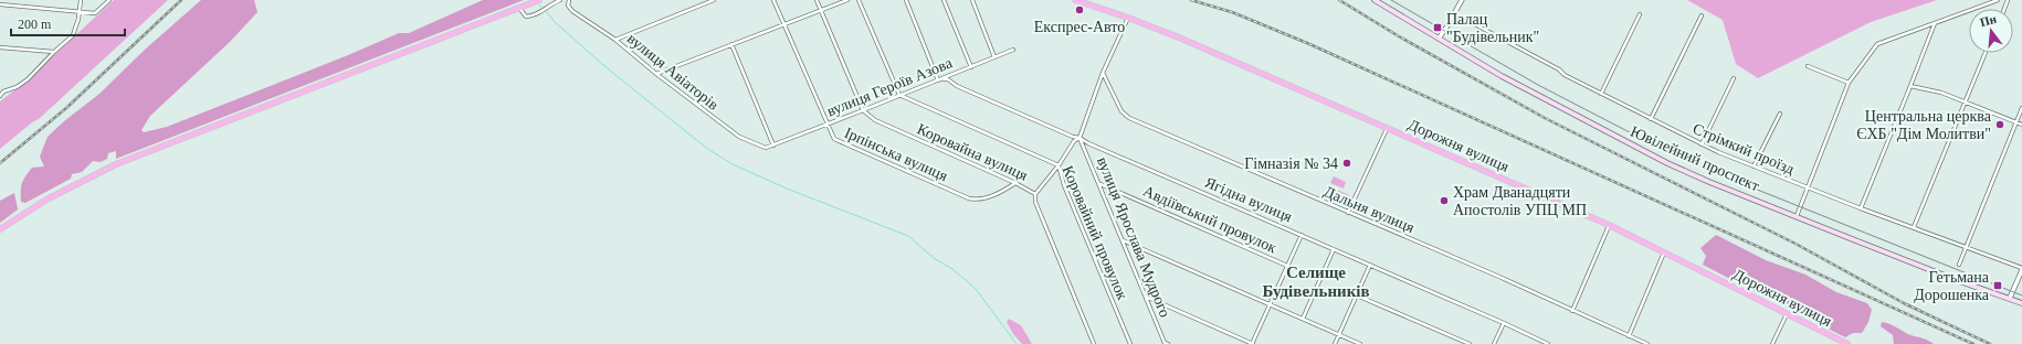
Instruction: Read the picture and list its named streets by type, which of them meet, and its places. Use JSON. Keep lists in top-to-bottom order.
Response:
{
  "streets": {
    "main road": ["Дорожня вулиця", "Ювілейний проспект"],
    "street": [
      "вулиця Авіаторів",
      "вулиця Героїв Азова",
      "Стрімкий проїзд",
      "Коровайна вулиця",
      "Ірпінська вулиця",
      "Ягідна вулиця",
      "Дальня вулиця",
      "Авдіївський провулок",
      "Коровайний провулок",
      "вулиця Ярослава Мудрого"
    ]
  },
  "crossings": [
    ["вулиця Авіаторів", "вулиця Героїв Азова"],
    ["вулиця Героїв Азова", "Коровайна вулиця"],
    ["вулиця Героїв Азова", "Ірпінська вулиця"],
    ["вулиця Героїв Азова", "Ягідна вулиця"],
    ["вулиця Героїв Азова", "Коровайний провулок"],
    ["Коровайна вулиця", "Ірпінська вулиця"],
    ["Ягідна вулиця", "вулиця Ярослава Мудрого"],
    ["Авдіївський провулок", "вулиця Ярослава Мудрого"]
  ],
  "districts": ["Селище Будівельників"],
  "places": {
    "other": [
      "Експрес-Авто",
      "Центральна церква ЄХБ \"Дім Молитви\"",
      "Гімназія № 34",
      "Храм Дванадцяти Апостолів УПЦ МП"
    ],
    "transit": ["Палац \"Будівельник\"", "Гетьмана Дорошенка"]
  },
  "scale_bar": "200 m",
  "north": "top"
}
